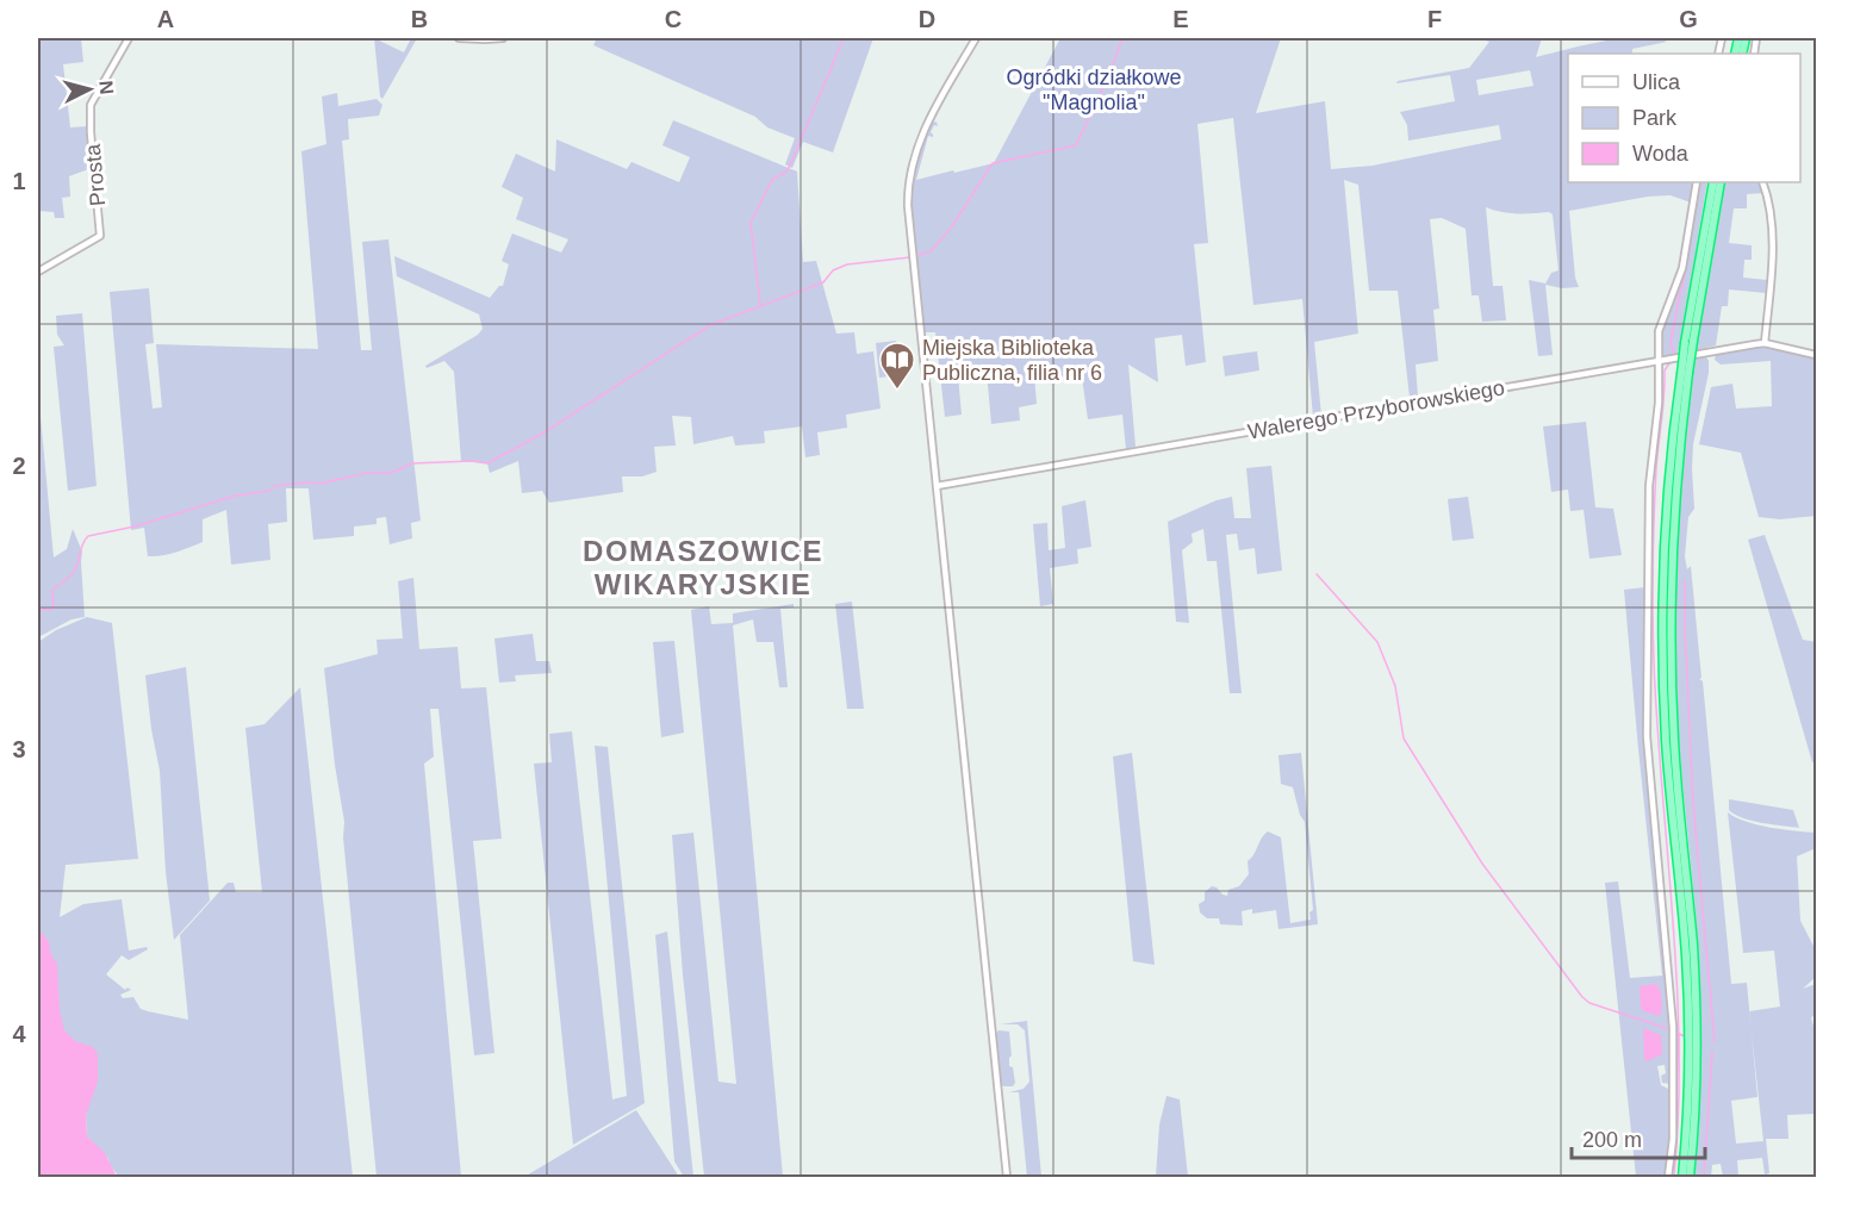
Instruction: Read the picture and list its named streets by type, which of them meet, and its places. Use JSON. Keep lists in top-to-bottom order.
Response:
{
  "streets": {
    "street": ["Prosta", "Walerego Przyborowskiego"]
  },
  "districts": ["DOMASZOWICE WIKARYJSKIE"],
  "parks": ["Ogródki działkowe \"Magnolia\""],
  "places": {
    "library": ["Miejska Biblioteka Publiczna, filia nr 6"]
  },
  "legend": ["Ulica", "Park", "Woda"],
  "scale_bar": "200 m",
  "north": "right",
  "grid": {
    "columns": [
      "A",
      "B",
      "C",
      "D",
      "E",
      "F",
      "G"
    ],
    "rows": [
      "1",
      "2",
      "3",
      "4"
    ]
  }
}
